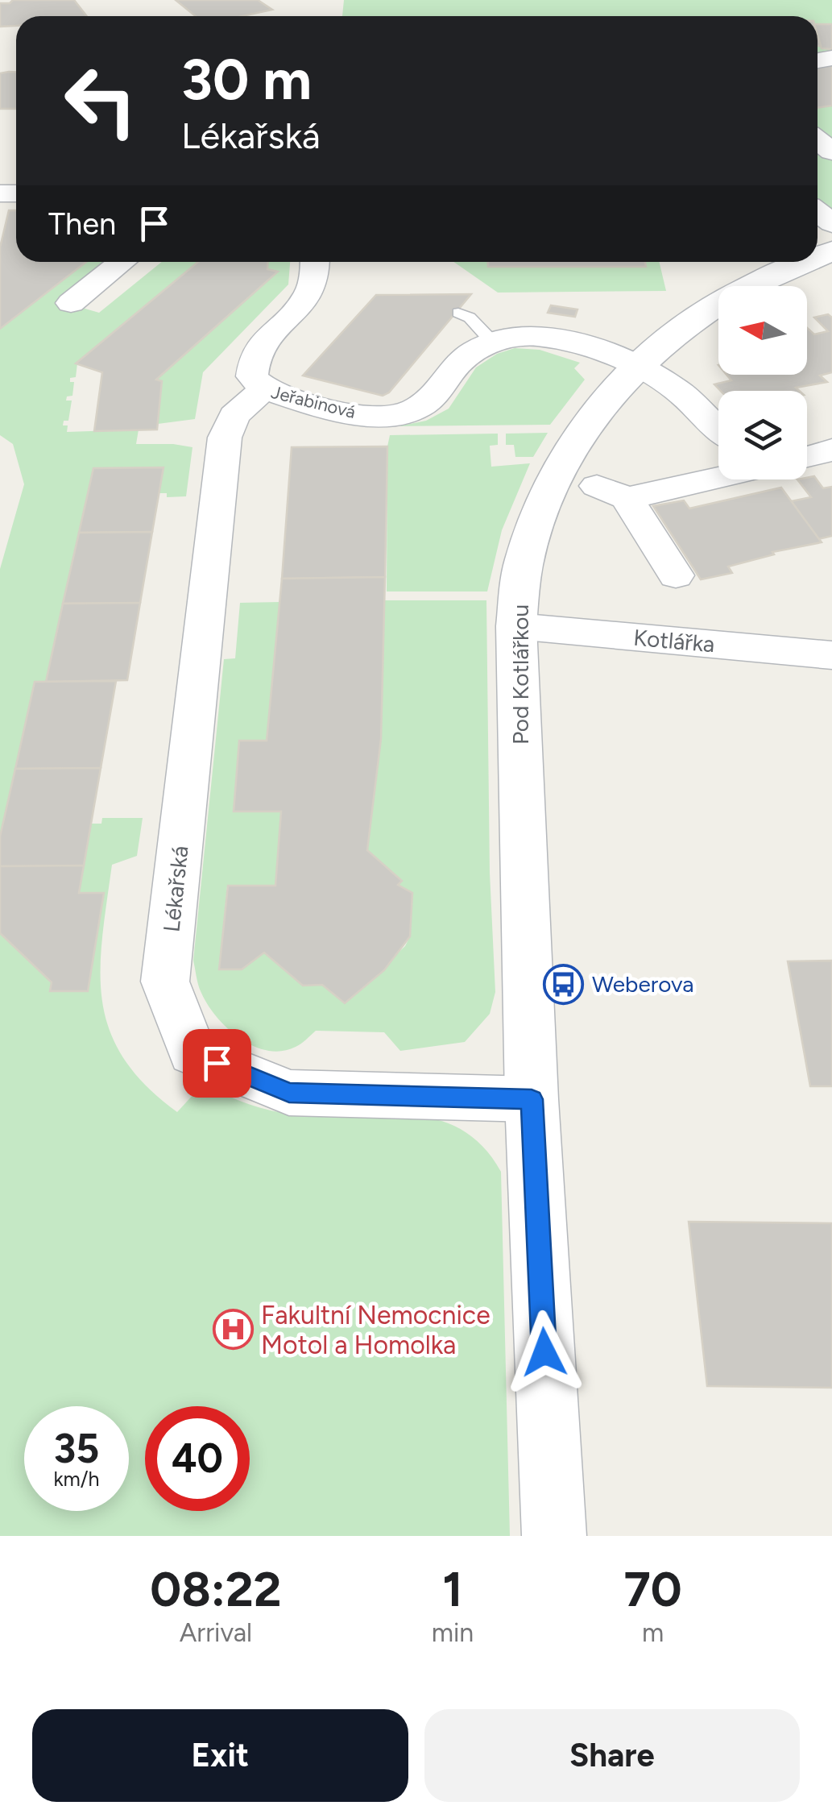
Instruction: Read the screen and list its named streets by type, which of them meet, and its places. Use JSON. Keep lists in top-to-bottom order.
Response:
{
  "streets": {
    "street": [
      "Jeřabinová",
      "Kotlářka",
      "Pod Kotlářkou",
      "Lékařská"
    ]
  },
  "crossings": [
    ["Jeřabinová", "Pod Kotlářkou"],
    ["Jeřabinová", "Lékařská"],
    ["Kotlářka", "Pod Kotlářkou"],
    ["Pod Kotlářkou", "Lékařská"]
  ],
  "places": {
    "bus stop": ["Weberova"],
    "hospital": ["Fakultní Nemocnice Motol a Homolka"]
  },
  "north": "left",
  "page": {
    "turn": ["30 m", "Lékařská"],
    "then": "Then",
    "speed": "35 km/h",
    "limit": "40",
    "eta": [
      "08:22",
      "Arrival",
      "1",
      "min",
      "70",
      "m"
    ],
    "buttons": ["Exit", "Share"]
  }
}
